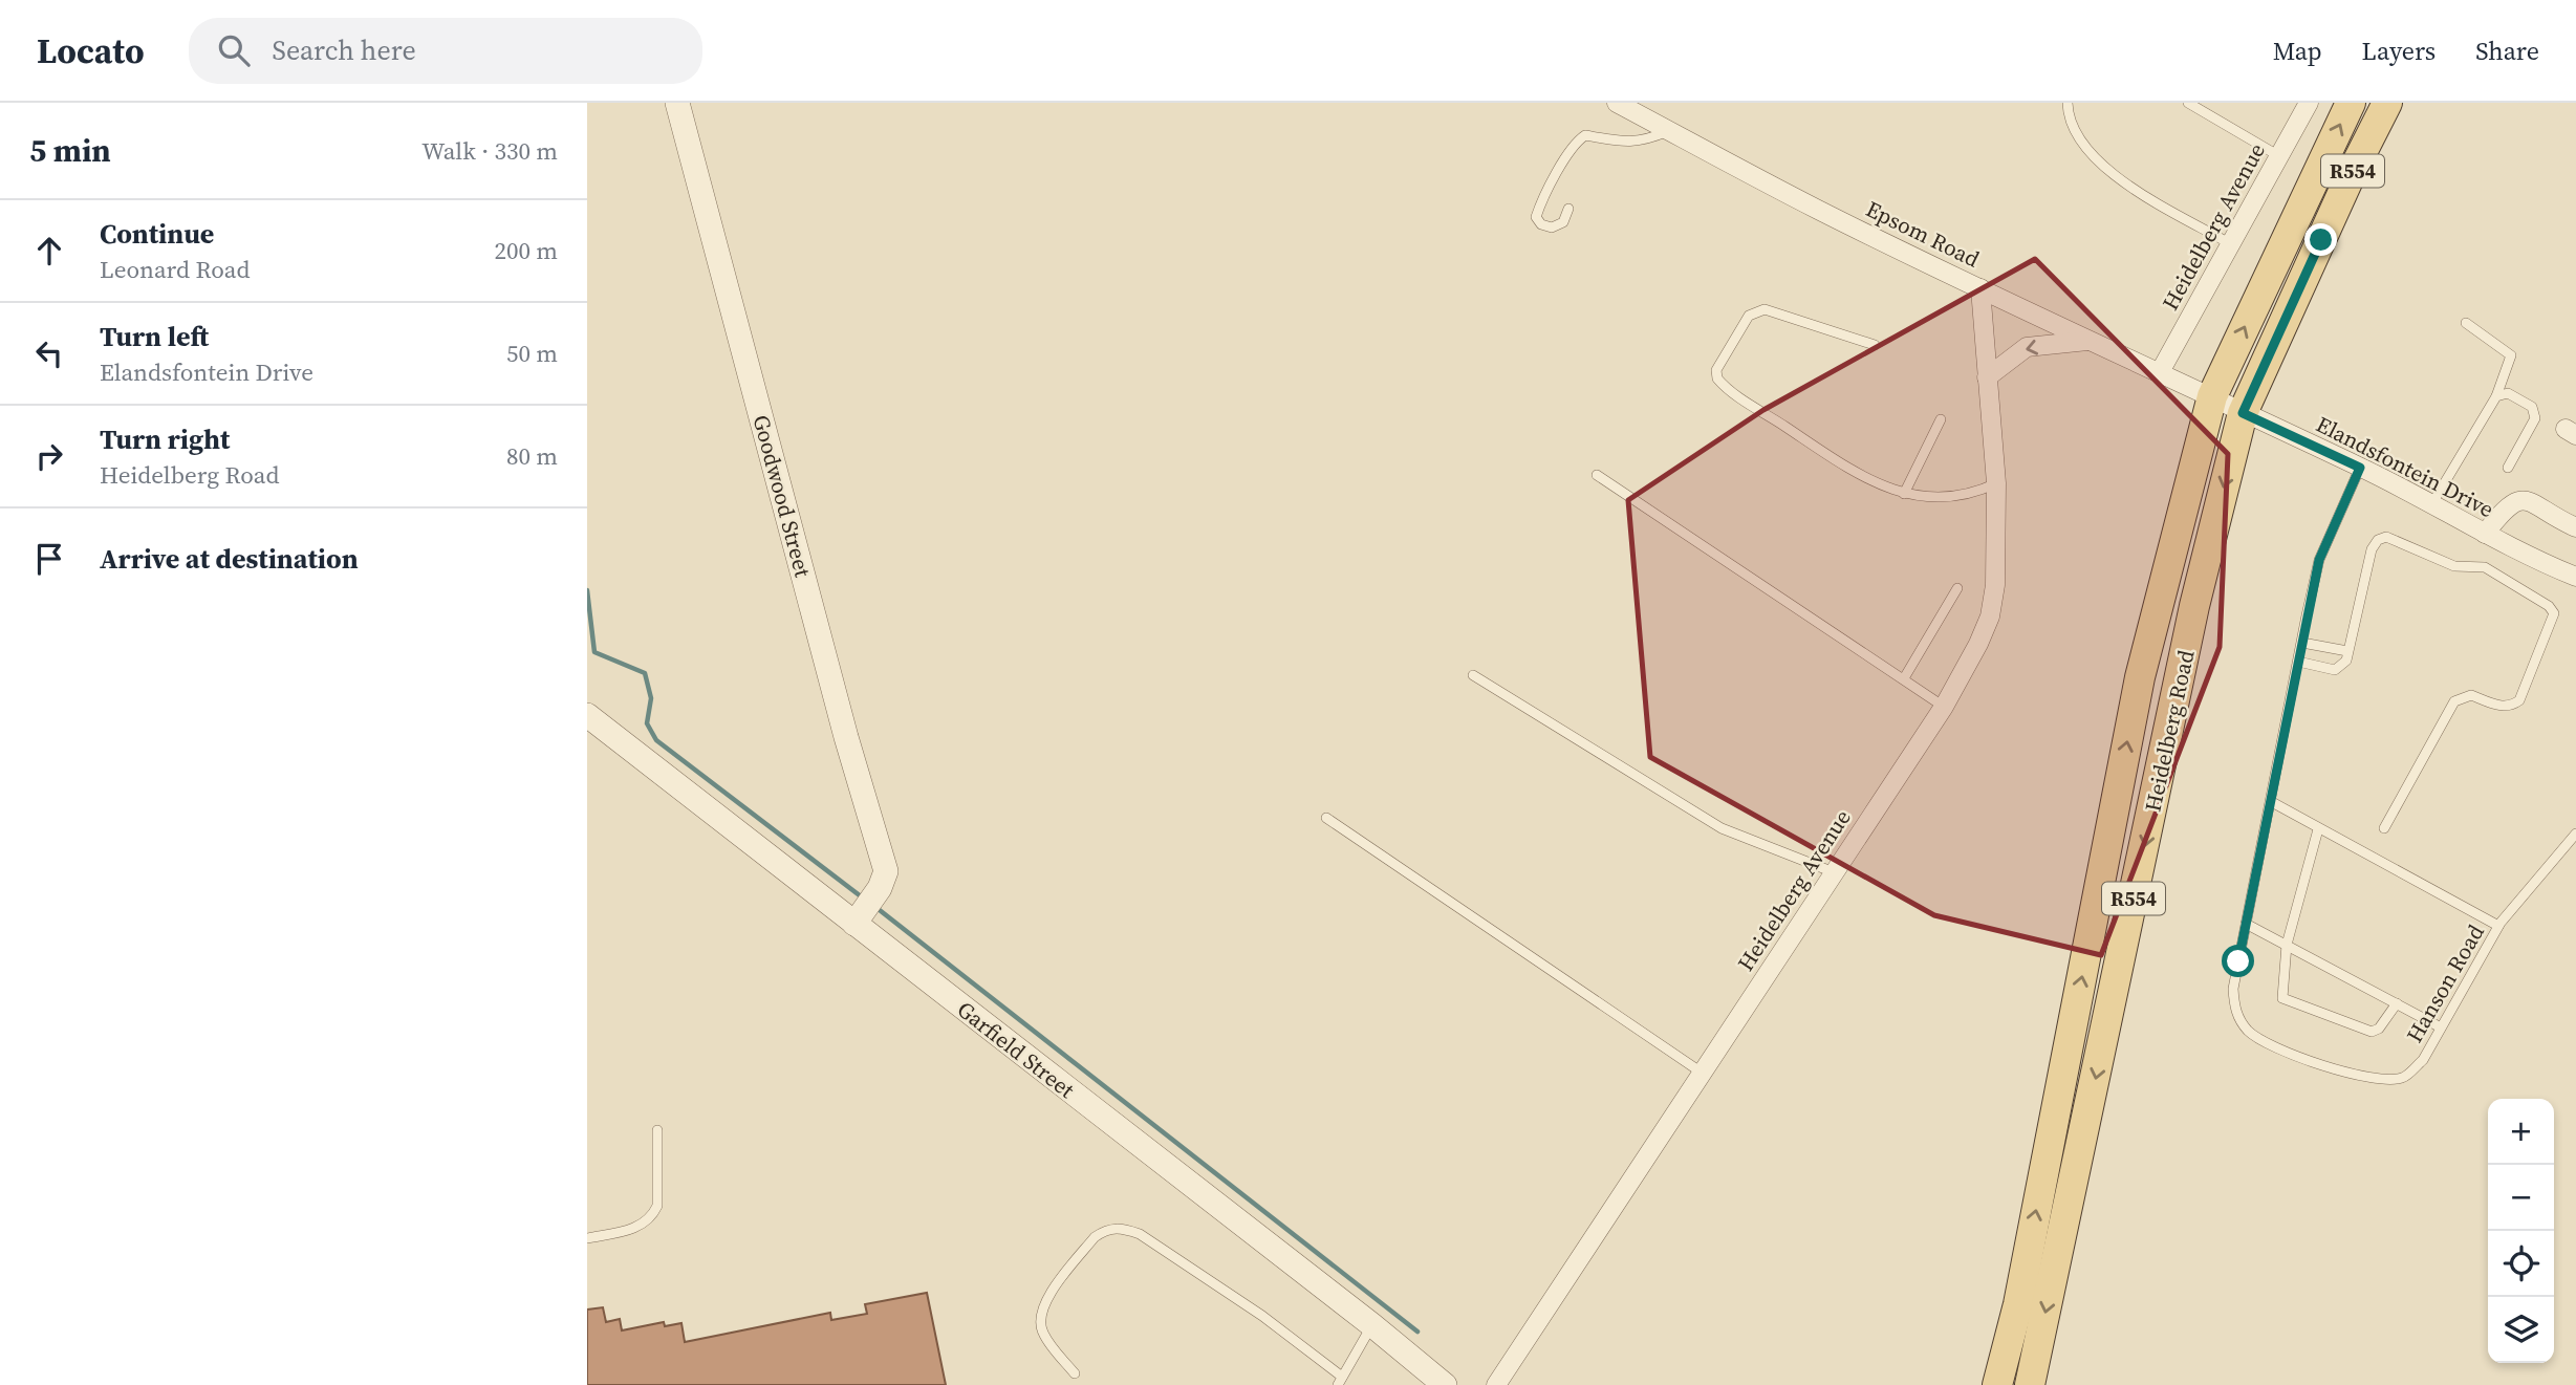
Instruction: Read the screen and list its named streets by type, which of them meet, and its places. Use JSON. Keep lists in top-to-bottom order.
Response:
{
  "streets": {
    "main road": ["R554", "Heidelberg Road"],
    "street": [
      "Heidelberg Avenue",
      "Epsom Road",
      "Elandsfontein Drive",
      "Goodwood Street",
      "Garfield Street"
    ],
    "lane": ["Hanson Road"]
  },
  "crossings": [
    ["Heidelberg Avenue", "Epsom Road"],
    ["Epsom Road", "Elandsfontein Drive"],
    ["Epsom Road", "Heidelberg Road"],
    ["Elandsfontein Drive", "Heidelberg Road"],
    ["Goodwood Street", "Garfield Street"]
  ],
  "page": {
    "header": "Locato",
    "search": "Search here",
    "nav": ["Map", "Layers", "Share"],
    "heading": ["5 min", "Walk · 330 m"],
    "list": [
      ["Continue", "Leonard Road", "200 m"],
      ["Turn left", "Elandsfontein Drive", "50 m"],
      ["Turn right", "Heidelberg Road", "80 m"],
      "Arrive at destination"
    ],
    "map_buttons": ["+", "−"]
  }
}
